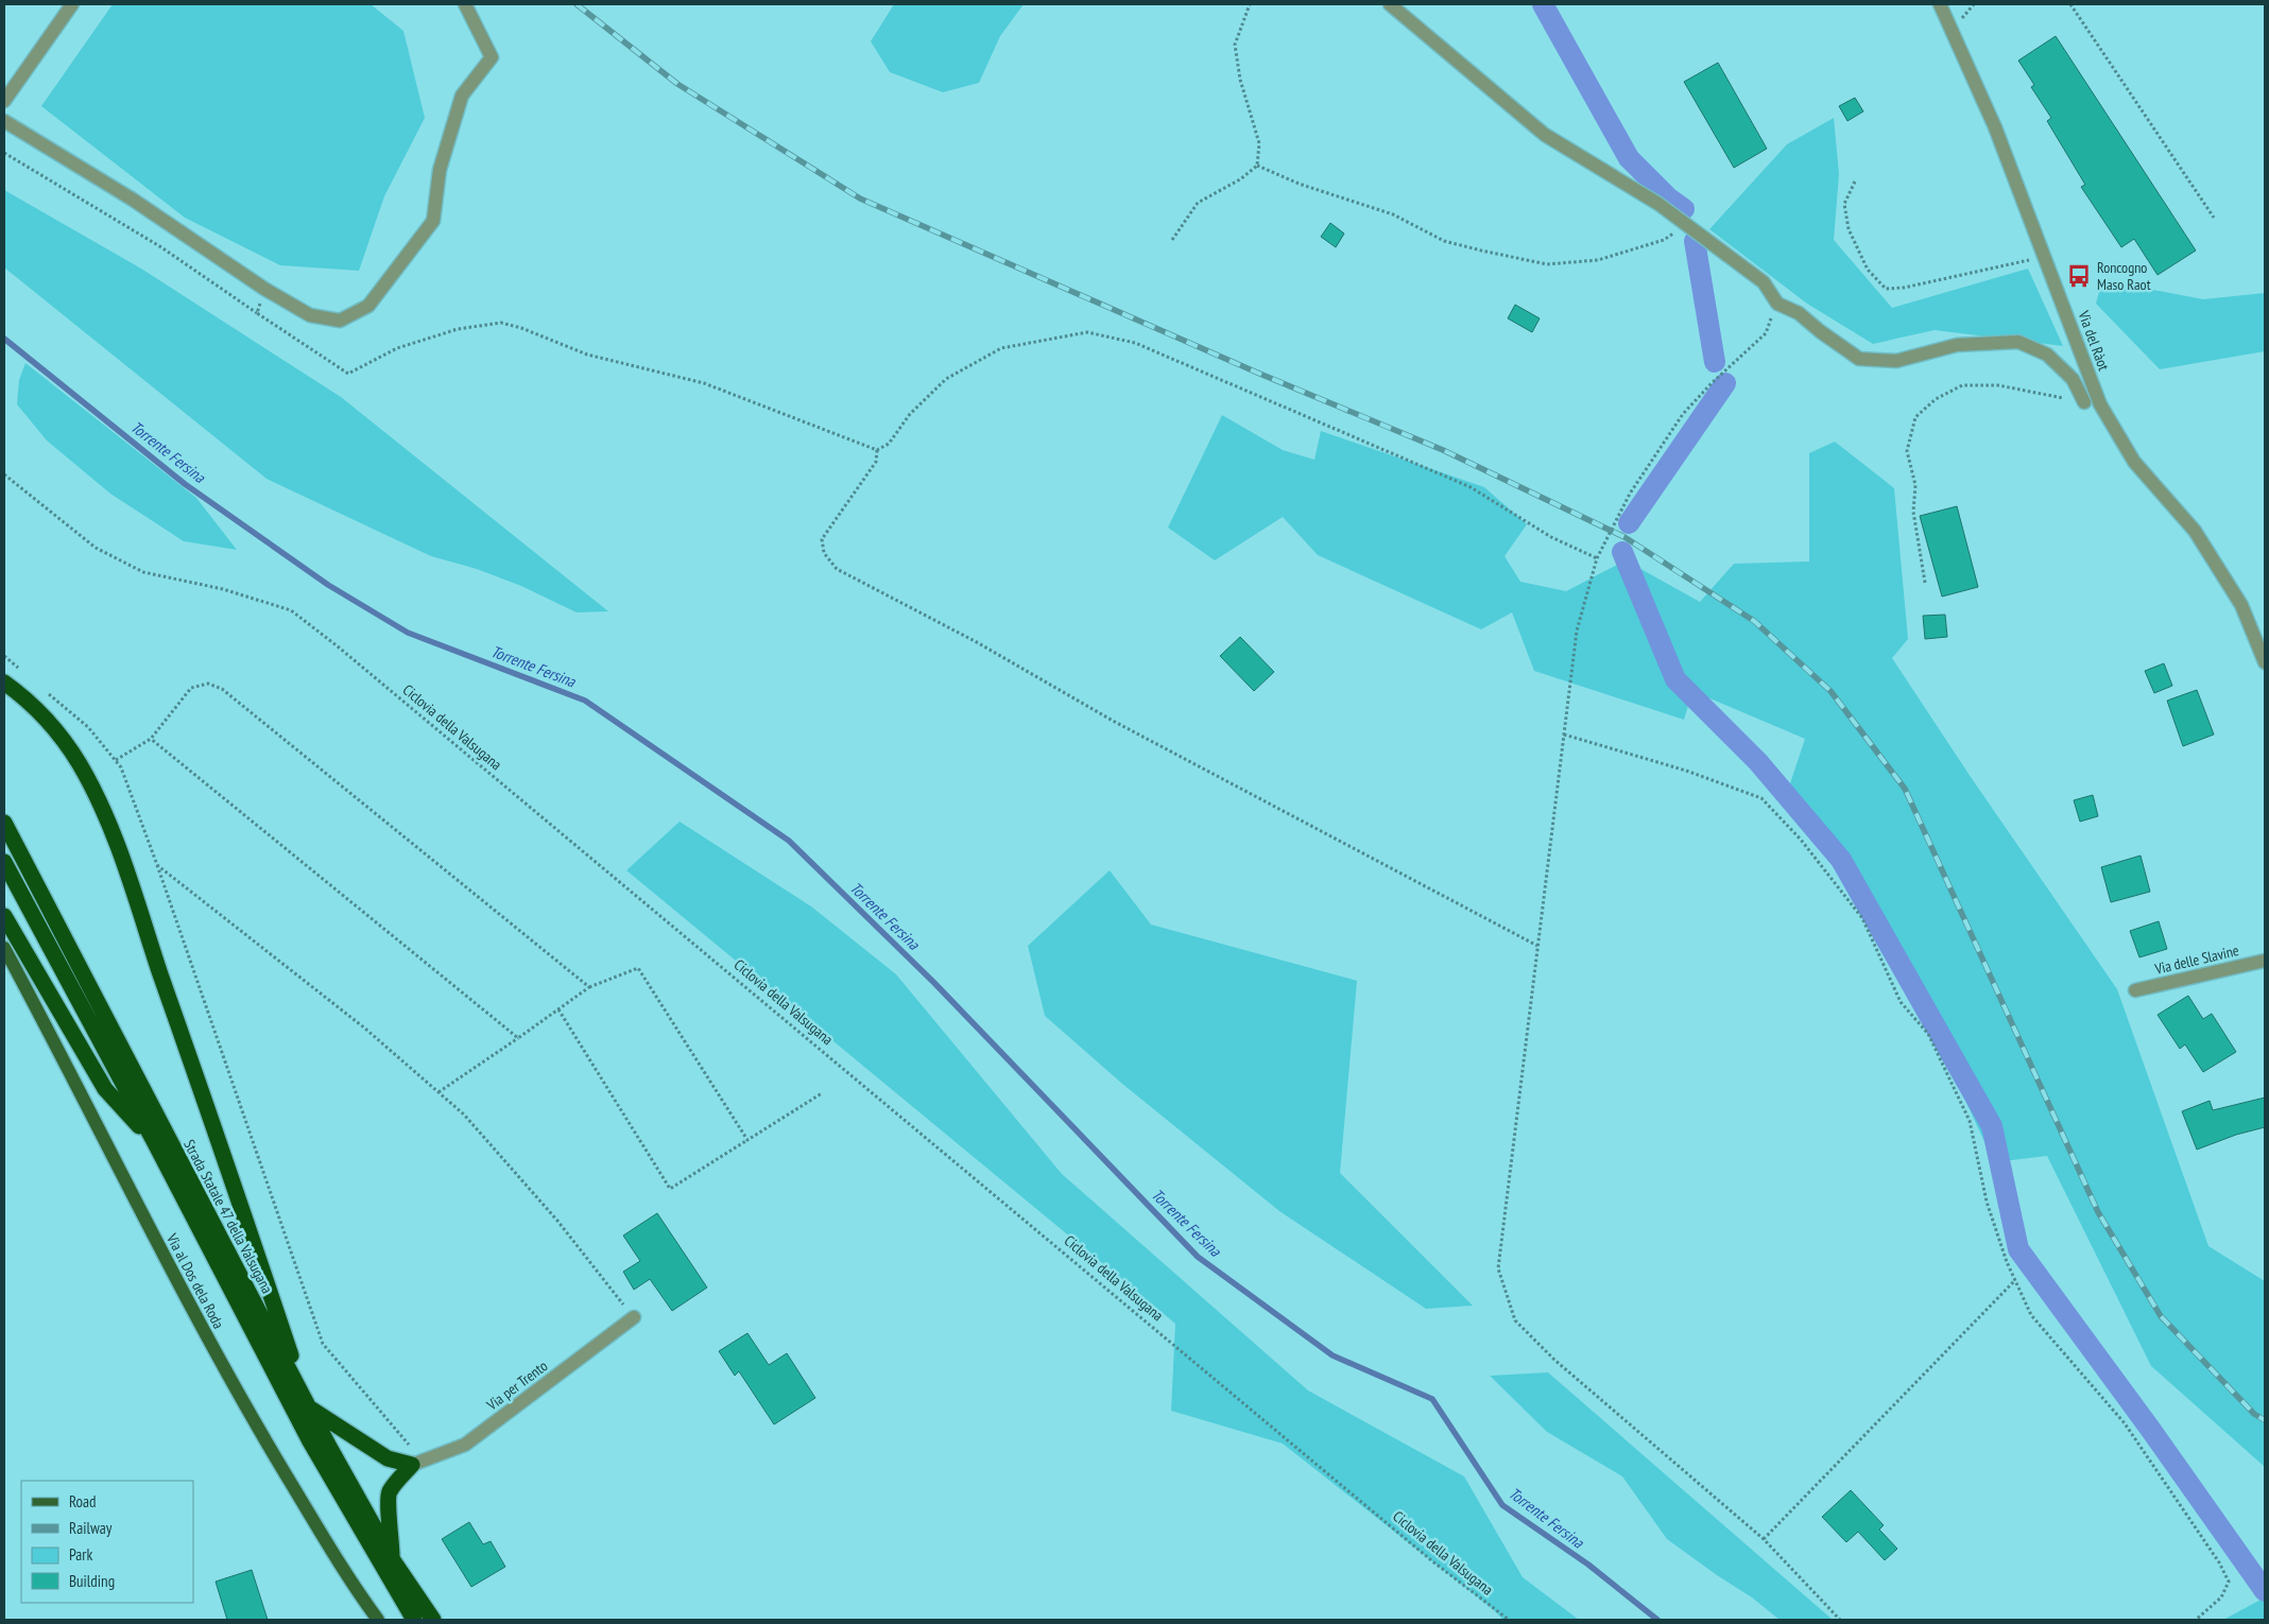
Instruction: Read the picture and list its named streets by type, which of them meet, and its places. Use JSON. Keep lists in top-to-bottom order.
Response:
{
  "streets": {
    "highway": ["Strada Statale 47 della Valsugana"],
    "main road": ["Via al Dos dela Roda"],
    "street": ["Via del Ràot", "Via delle Slavine", "Via per Trento"],
    "path": ["Ciclovia della Valsugana"]
  },
  "water": ["Torrente Fersina"],
  "places": {
    "bus stop": ["Roncogno Maso Raot"]
  },
  "legend": [
    "Road",
    "Railway",
    "Park",
    "Building"
  ]
}
